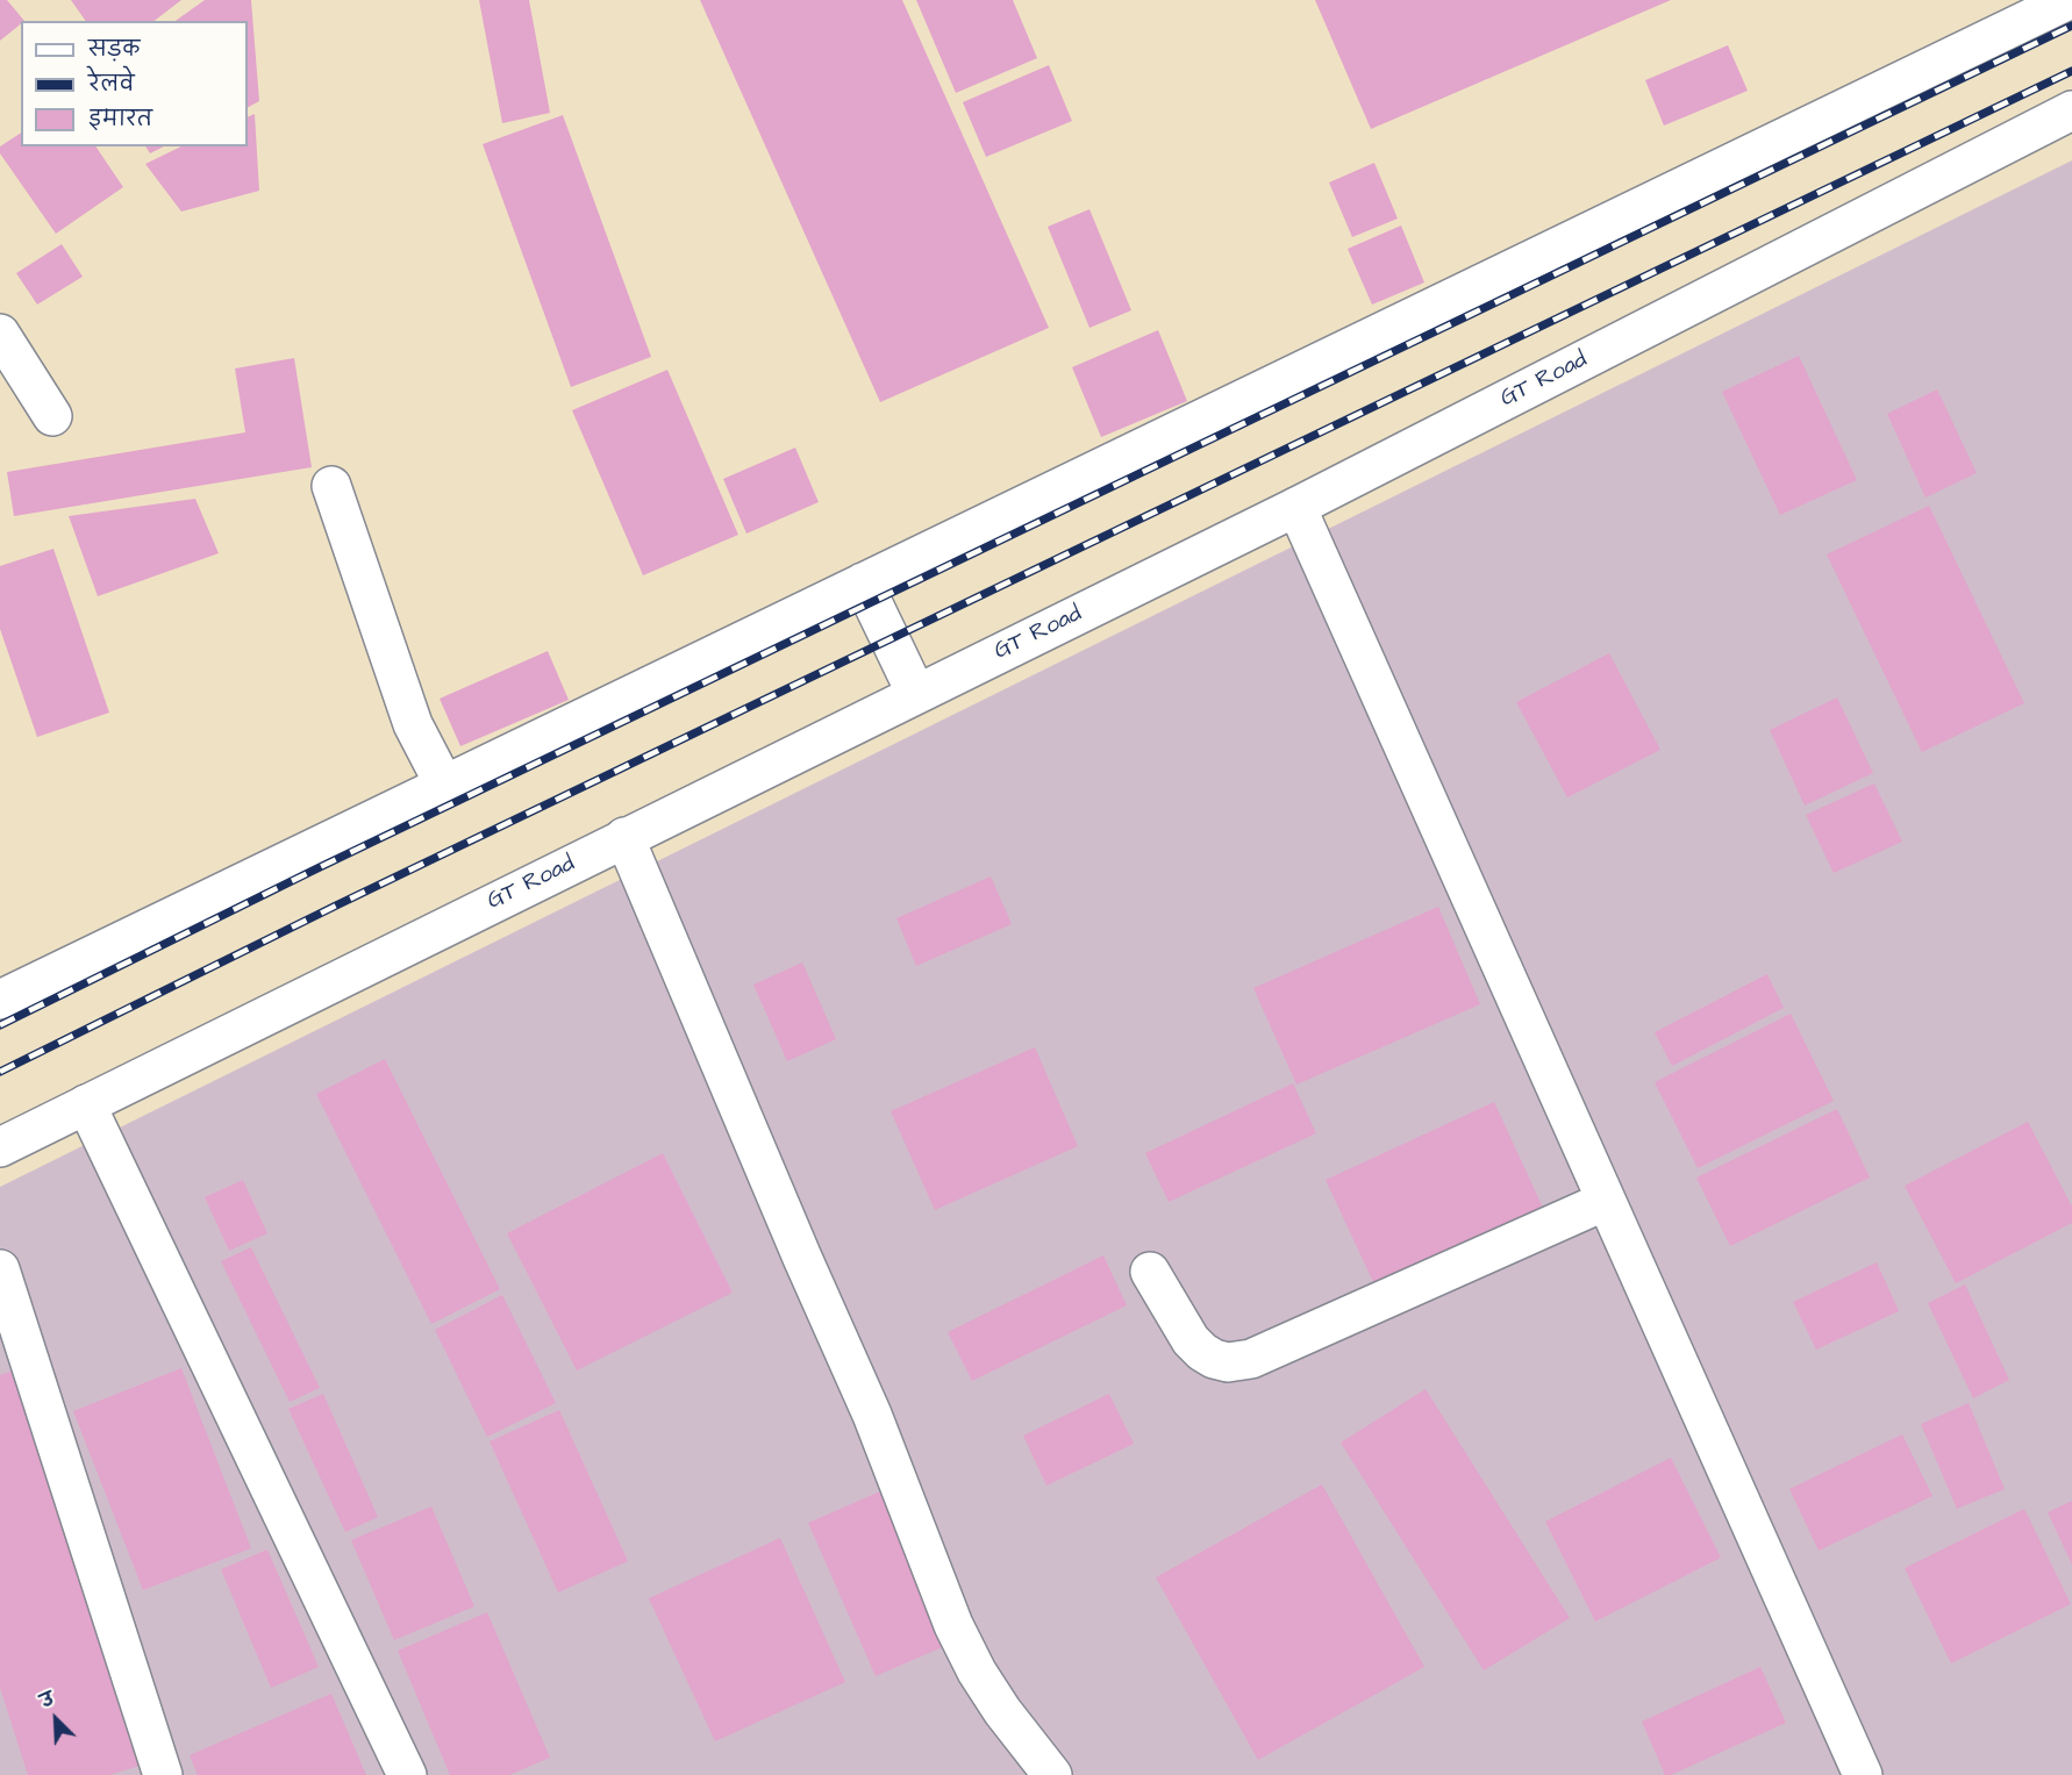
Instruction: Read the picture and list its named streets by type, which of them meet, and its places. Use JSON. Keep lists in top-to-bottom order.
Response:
{
  "streets": {
    "main road": ["GT Road"]
  },
  "legend": ["सड़क", "रेलवे", "इमारत"],
  "north": "top left"
}
